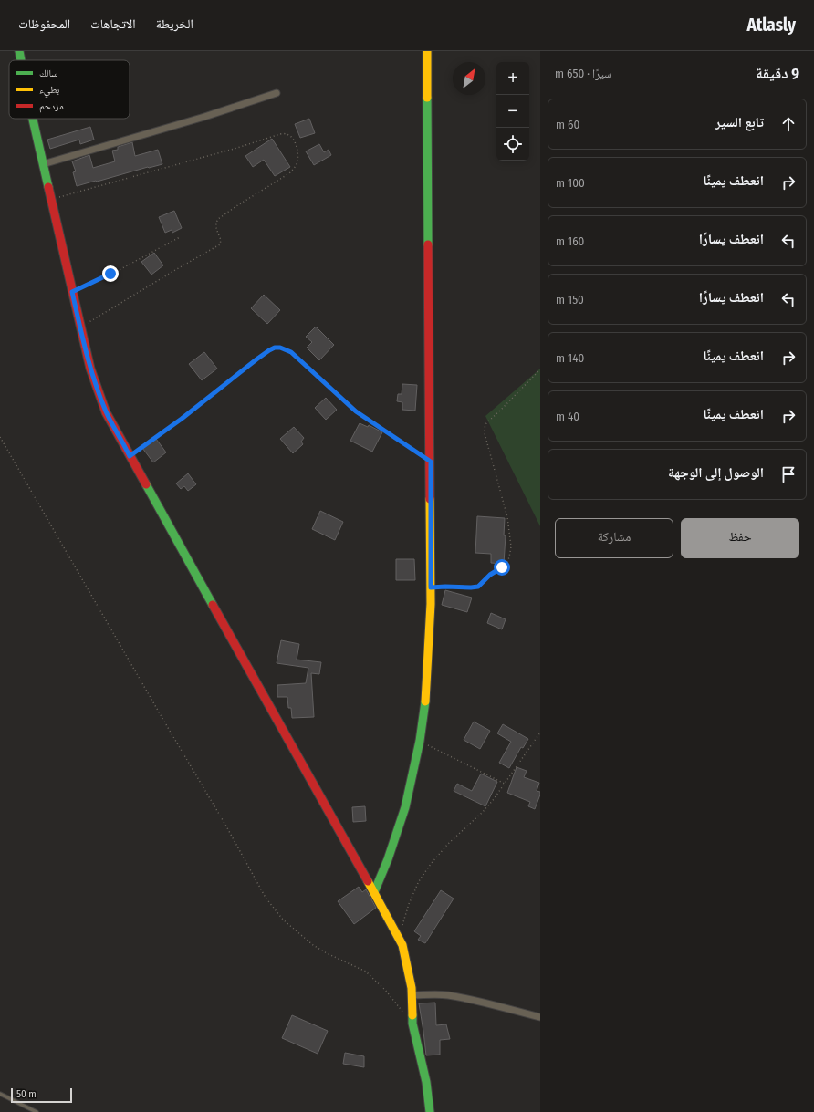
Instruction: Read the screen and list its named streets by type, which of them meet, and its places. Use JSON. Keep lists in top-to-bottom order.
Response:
{
  "legend": ["سالك", "بطيء", "مزدحم"],
  "scale_bar": "50 m",
  "north": "top right",
  "page": {
    "header": "Atlasly",
    "nav": ["الخريطة", "الاتجاهات", "المحفوظات"],
    "heading": ["9 دقيقة", "سيرًا · 650 m"],
    "map_buttons": ["+", "−"],
    "list": [
      ["تابع السير", "60 m"],
      ["انعطف يمينًا", "100 m"],
      ["انعطف يسارًا", "160 m"],
      ["انعطف يسارًا", "150 m"],
      ["انعطف يمينًا", "140 m"],
      ["انعطف يمينًا", "40 m"],
      "الوصول إلى الوجهة"
    ],
    "buttons": ["حفظ", "مشاركة"],
    "scale": "50 m"
  }
}
